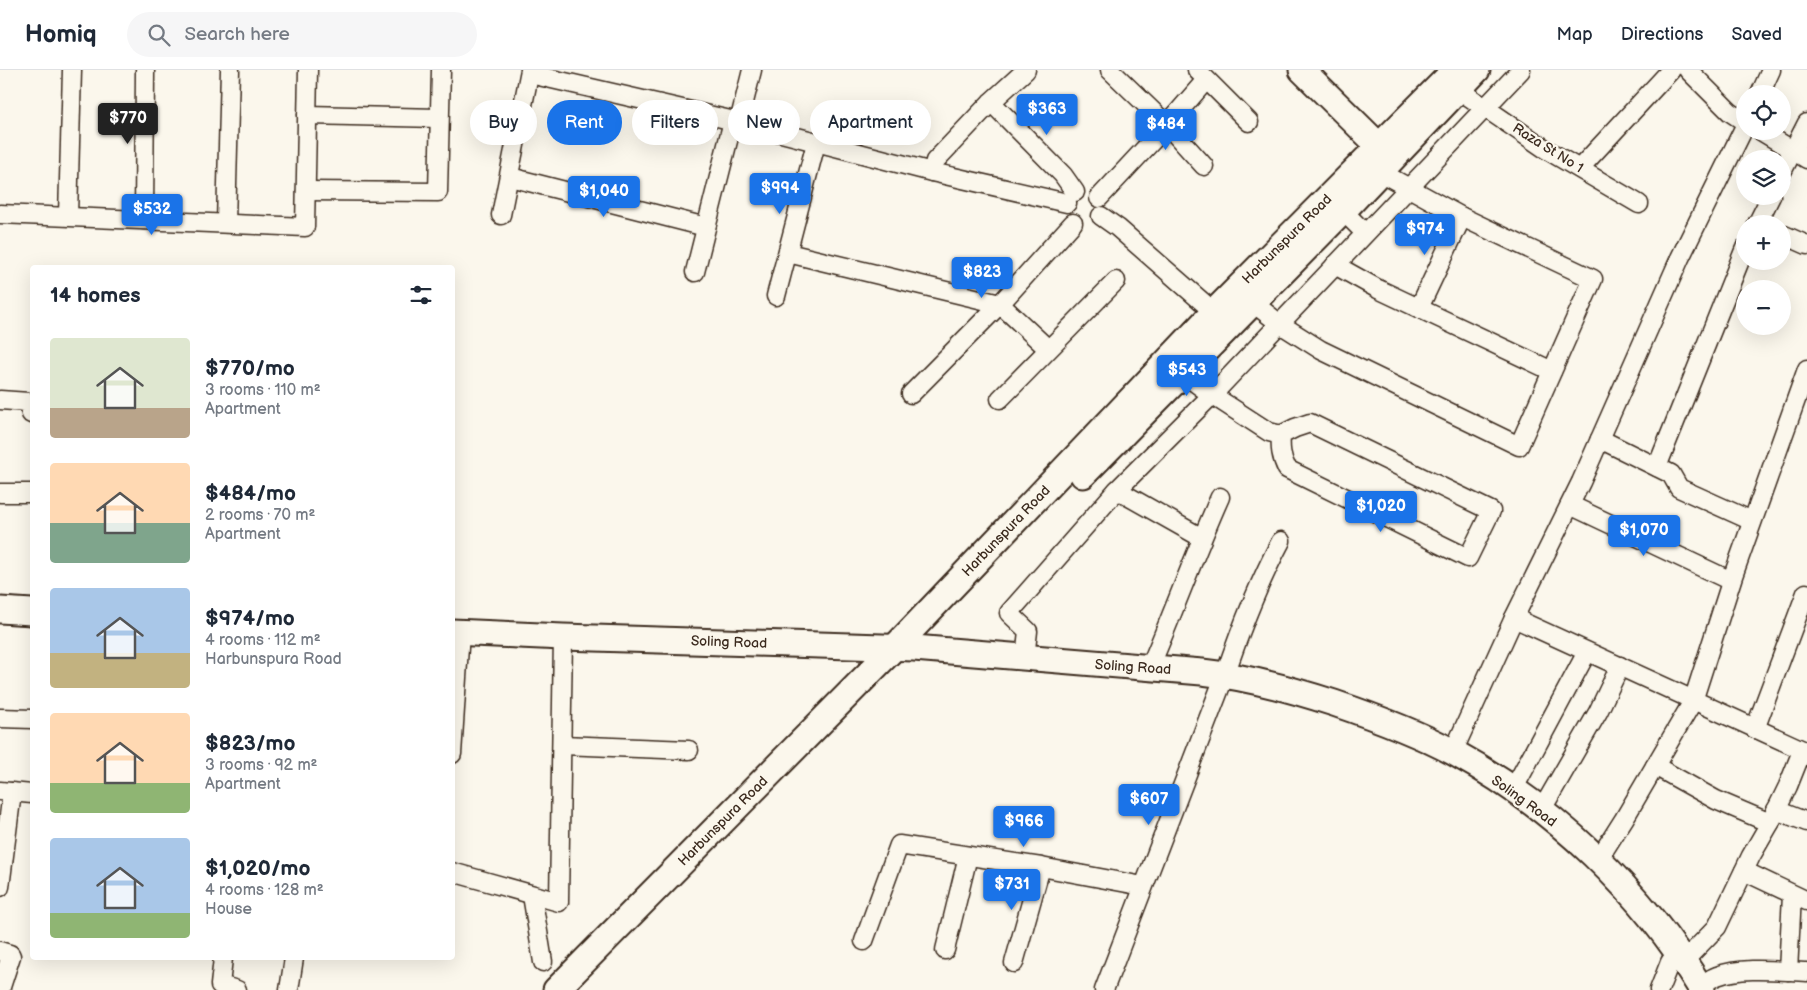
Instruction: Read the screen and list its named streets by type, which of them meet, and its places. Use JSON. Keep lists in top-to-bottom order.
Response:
{
  "streets": {
    "main road": ["Harbunspura Road", "Soling Road"],
    "street": ["Raza St No 1"]
  },
  "crossings": [
    ["Raza St No 1", "Harbunspura Road"],
    ["Harbunspura Road", "Soling Road"]
  ],
  "page": {
    "header": "Homiq",
    "search": "Search here",
    "nav": ["Map", "Directions", "Saved"],
    "map_buttons": ["+", "−"],
    "price": [
      "$363",
      "$770",
      "$484",
      "$994",
      "$1,040",
      "$532",
      "$974",
      "$823",
      "$543",
      "$1,020",
      "$1,070",
      "$607",
      "$966",
      "$731"
    ],
    "chip": [
      "Buy",
      "Rent",
      "Filters",
      "New",
      "Apartment"
    ],
    "heading": "14 homes",
    "list": [
      {
        "name": "$770/mo",
        "note": "3 rooms · 110 m² · Apartment"
      },
      {
        "name": "$484/mo",
        "note": "2 rooms · 70 m² · Apartment"
      },
      {
        "name": "$974/mo",
        "note": "4 rooms · 112 m² · Harbunspura Road"
      },
      {
        "name": "$823/mo",
        "note": "3 rooms · 92 m² · Apartment"
      },
      {
        "name": "$1,020/mo",
        "note": "4 rooms · 128 m² · House"
      }
    ]
  }
}
